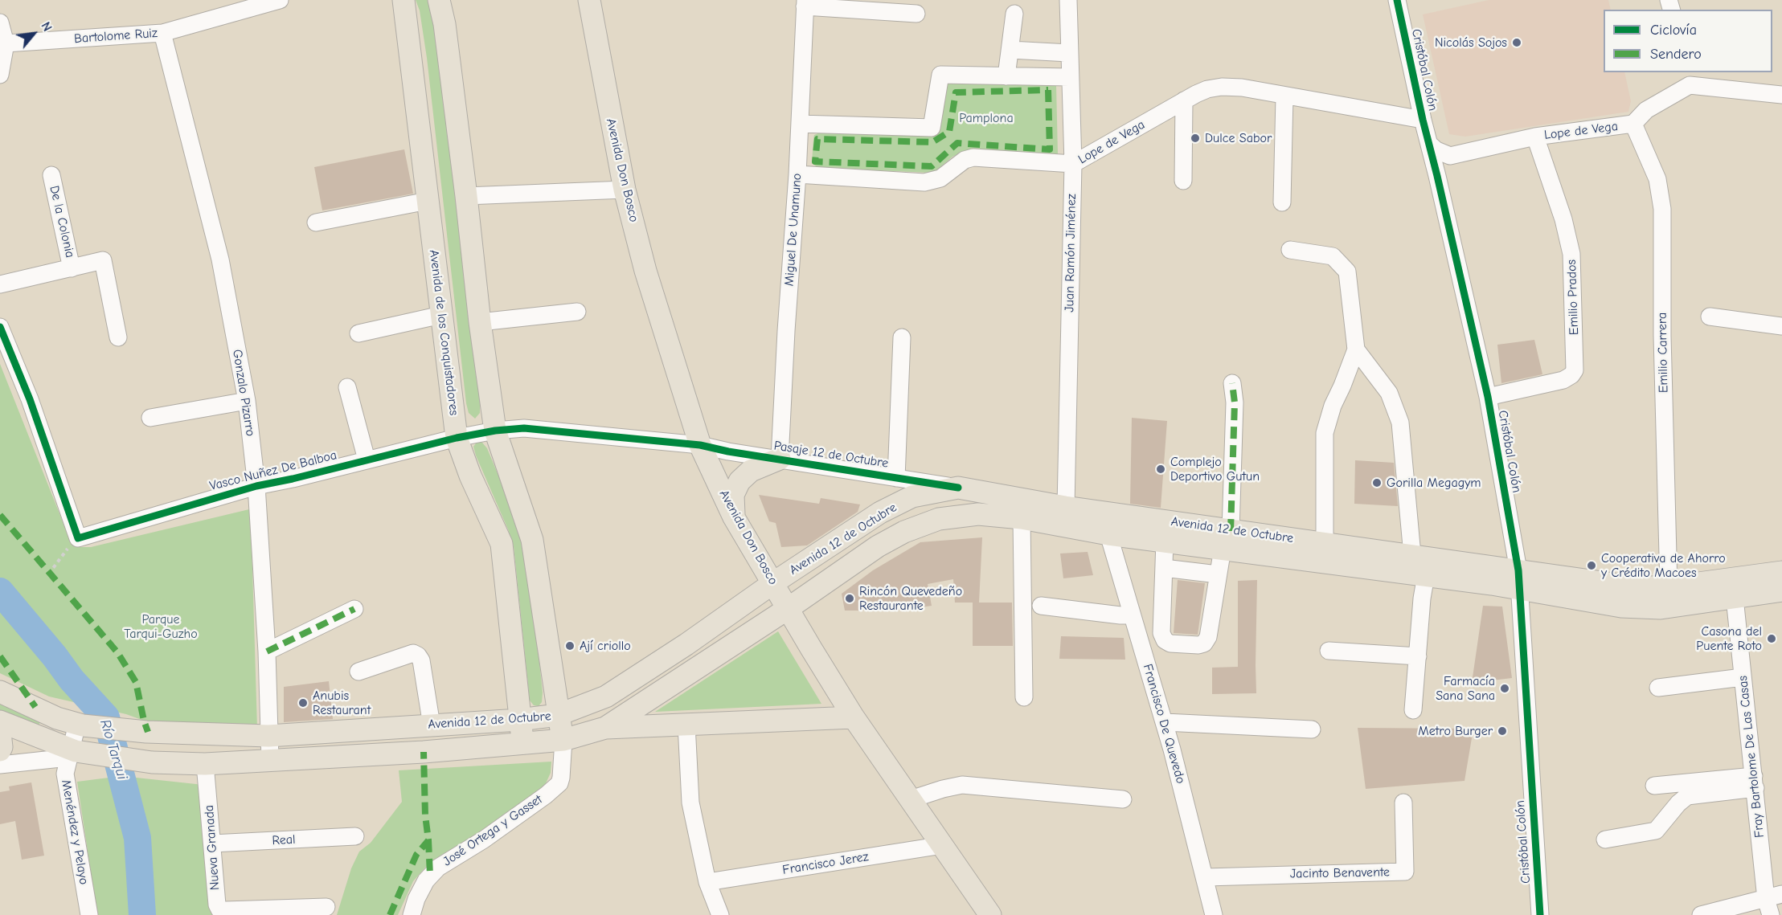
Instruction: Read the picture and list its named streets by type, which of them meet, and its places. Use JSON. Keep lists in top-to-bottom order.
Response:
{
  "streets": {
    "main road": [
      "Avenida Don Bosco",
      "Avenida de los Conquistadores",
      "Avenida 12 de Octubre",
      "José Ortega y Gasset"
    ],
    "street": [
      "Bartolome Ruiz",
      "Cristóbal Colón",
      "Lope de Vega",
      "De la Colonia",
      "Miguel De Unamuno",
      "Juan Ramón Jiménez",
      "Emilio Prados",
      "Emilio Carrera",
      "Gonzalo Pizarro",
      "Pasaje 12 de Octubre",
      "Vasco Nuñez De Balboa",
      "Francisco De Quevedo",
      "Fray Bartolome De Las Casas",
      "Menéndez y Pelayo",
      "Real",
      "Nueva Granada",
      "Francisco Jerez",
      "Jacinto Benavente"
    ]
  },
  "crossings": [
    ["Bartolome Ruiz", "Gonzalo Pizarro"],
    ["Cristóbal Colón", "Lope de Vega"],
    ["Cristóbal Colón", "Emilio Prados"],
    ["Cristóbal Colón", "Avenida 12 de Octubre"],
    ["Lope de Vega", "Miguel De Unamuno"],
    ["Lope de Vega", "Juan Ramón Jiménez"],
    ["Lope de Vega", "Emilio Prados"],
    ["Lope de Vega", "Emilio Carrera"],
    ["Avenida Don Bosco", "Pasaje 12 de Octubre"],
    ["Avenida Don Bosco", "Vasco Nuñez De Balboa"],
    ["Avenida Don Bosco", "Avenida 12 de Octubre"],
    ["Avenida Don Bosco", "Francisco Jerez"],
    ["Miguel De Unamuno", "Pasaje 12 de Octubre"],
    ["Juan Ramón Jiménez", "Avenida 12 de Octubre"],
    ["Avenida de los Conquistadores", "Vasco Nuñez De Balboa"],
    ["Avenida de los Conquistadores", "Avenida 12 de Octubre"],
    ["Emilio Carrera", "Avenida 12 de Octubre"],
    ["Gonzalo Pizarro", "Vasco Nuñez De Balboa"],
    ["Gonzalo Pizarro", "Avenida 12 de Octubre"],
    ["Pasaje 12 de Octubre", "Vasco Nuñez De Balboa"],
    ["Pasaje 12 de Octubre", "Avenida 12 de Octubre"],
    ["Avenida 12 de Octubre", "Francisco De Quevedo"],
    ["Avenida 12 de Octubre", "Fray Bartolome De Las Casas"],
    ["Avenida 12 de Octubre", "José Ortega y Gasset"],
    ["Avenida 12 de Octubre", "Menéndez y Pelayo"],
    ["Avenida 12 de Octubre", "Nueva Granada"],
    ["Francisco De Quevedo", "Jacinto Benavente"],
    ["Real", "Nueva Granada"]
  ],
  "water": ["Río Tarqui"],
  "parks": ["Pamplona", "Parque Tarqui-Guzho"],
  "places": [
    "Nicolás Sojos",
    "Dulce Sabor",
    "Complejo Deportivo Gutun",
    "Gorilla Megagym",
    "Cooperativa de Ahorro y Crédito Macoes",
    "Rincón Quevedeño Restaurante",
    "Casona del Puente Roto",
    "Ají criollo",
    "Farmacía Sana Sana",
    "Anubis Restaurant",
    "Metro Burger"
  ],
  "legend": ["Ciclovía", "Sendero"],
  "north": "top right"
}
